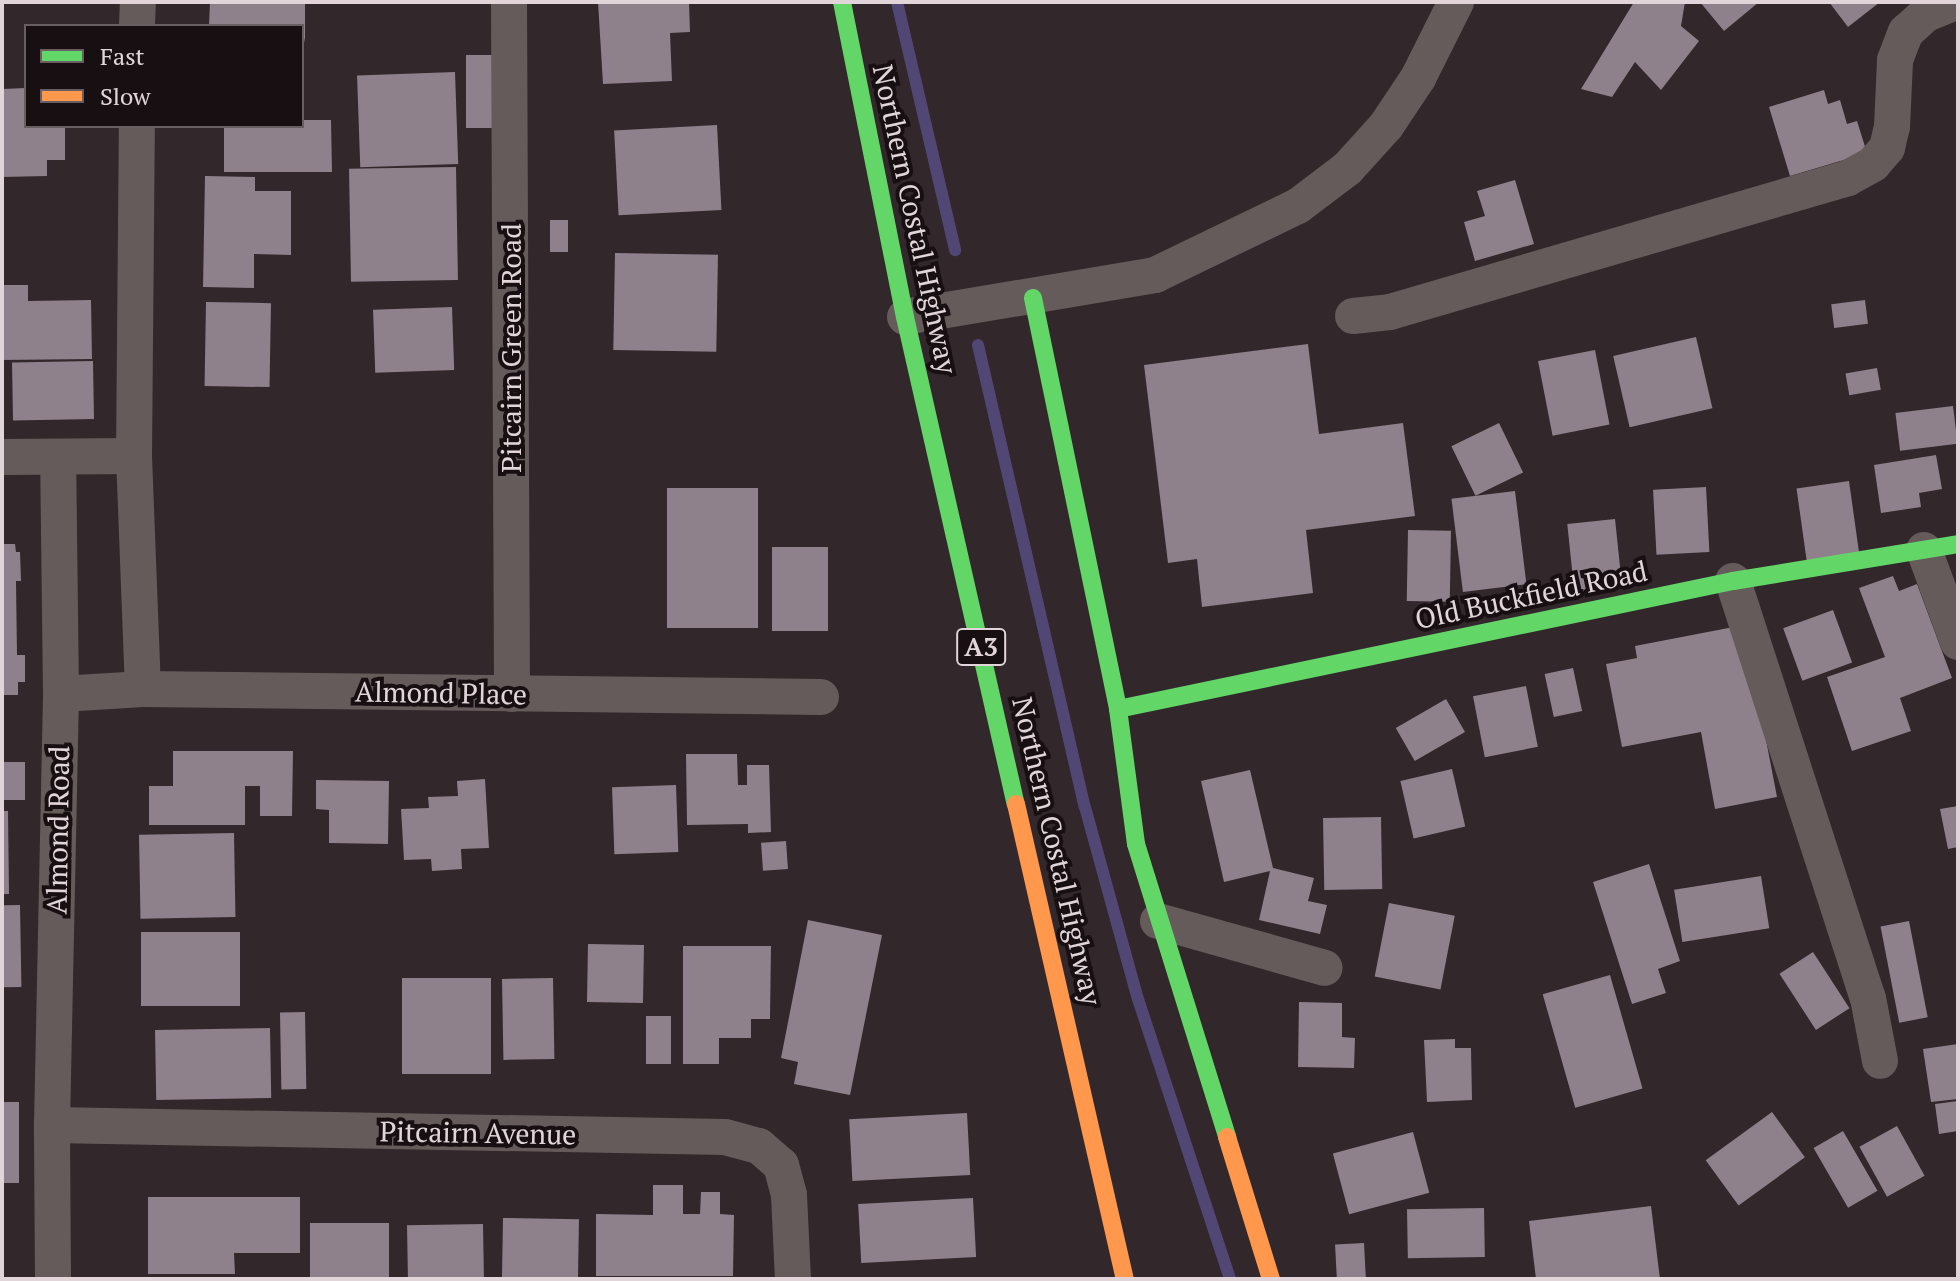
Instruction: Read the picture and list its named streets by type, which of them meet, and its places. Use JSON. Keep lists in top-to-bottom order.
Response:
{
  "streets": {
    "street": [
      "Northern Costal Highway",
      "Pitcairn Green Road",
      "Old Buckfield Road",
      "A3",
      "Almond Place",
      "Almond Road",
      "Pitcairn Avenue"
    ]
  },
  "crossings": [
    ["Pitcairn Green Road", "Almond Place"],
    ["Almond Place", "Almond Road"],
    ["Almond Road", "Pitcairn Avenue"]
  ],
  "legend": ["Fast", "Slow"]
}
